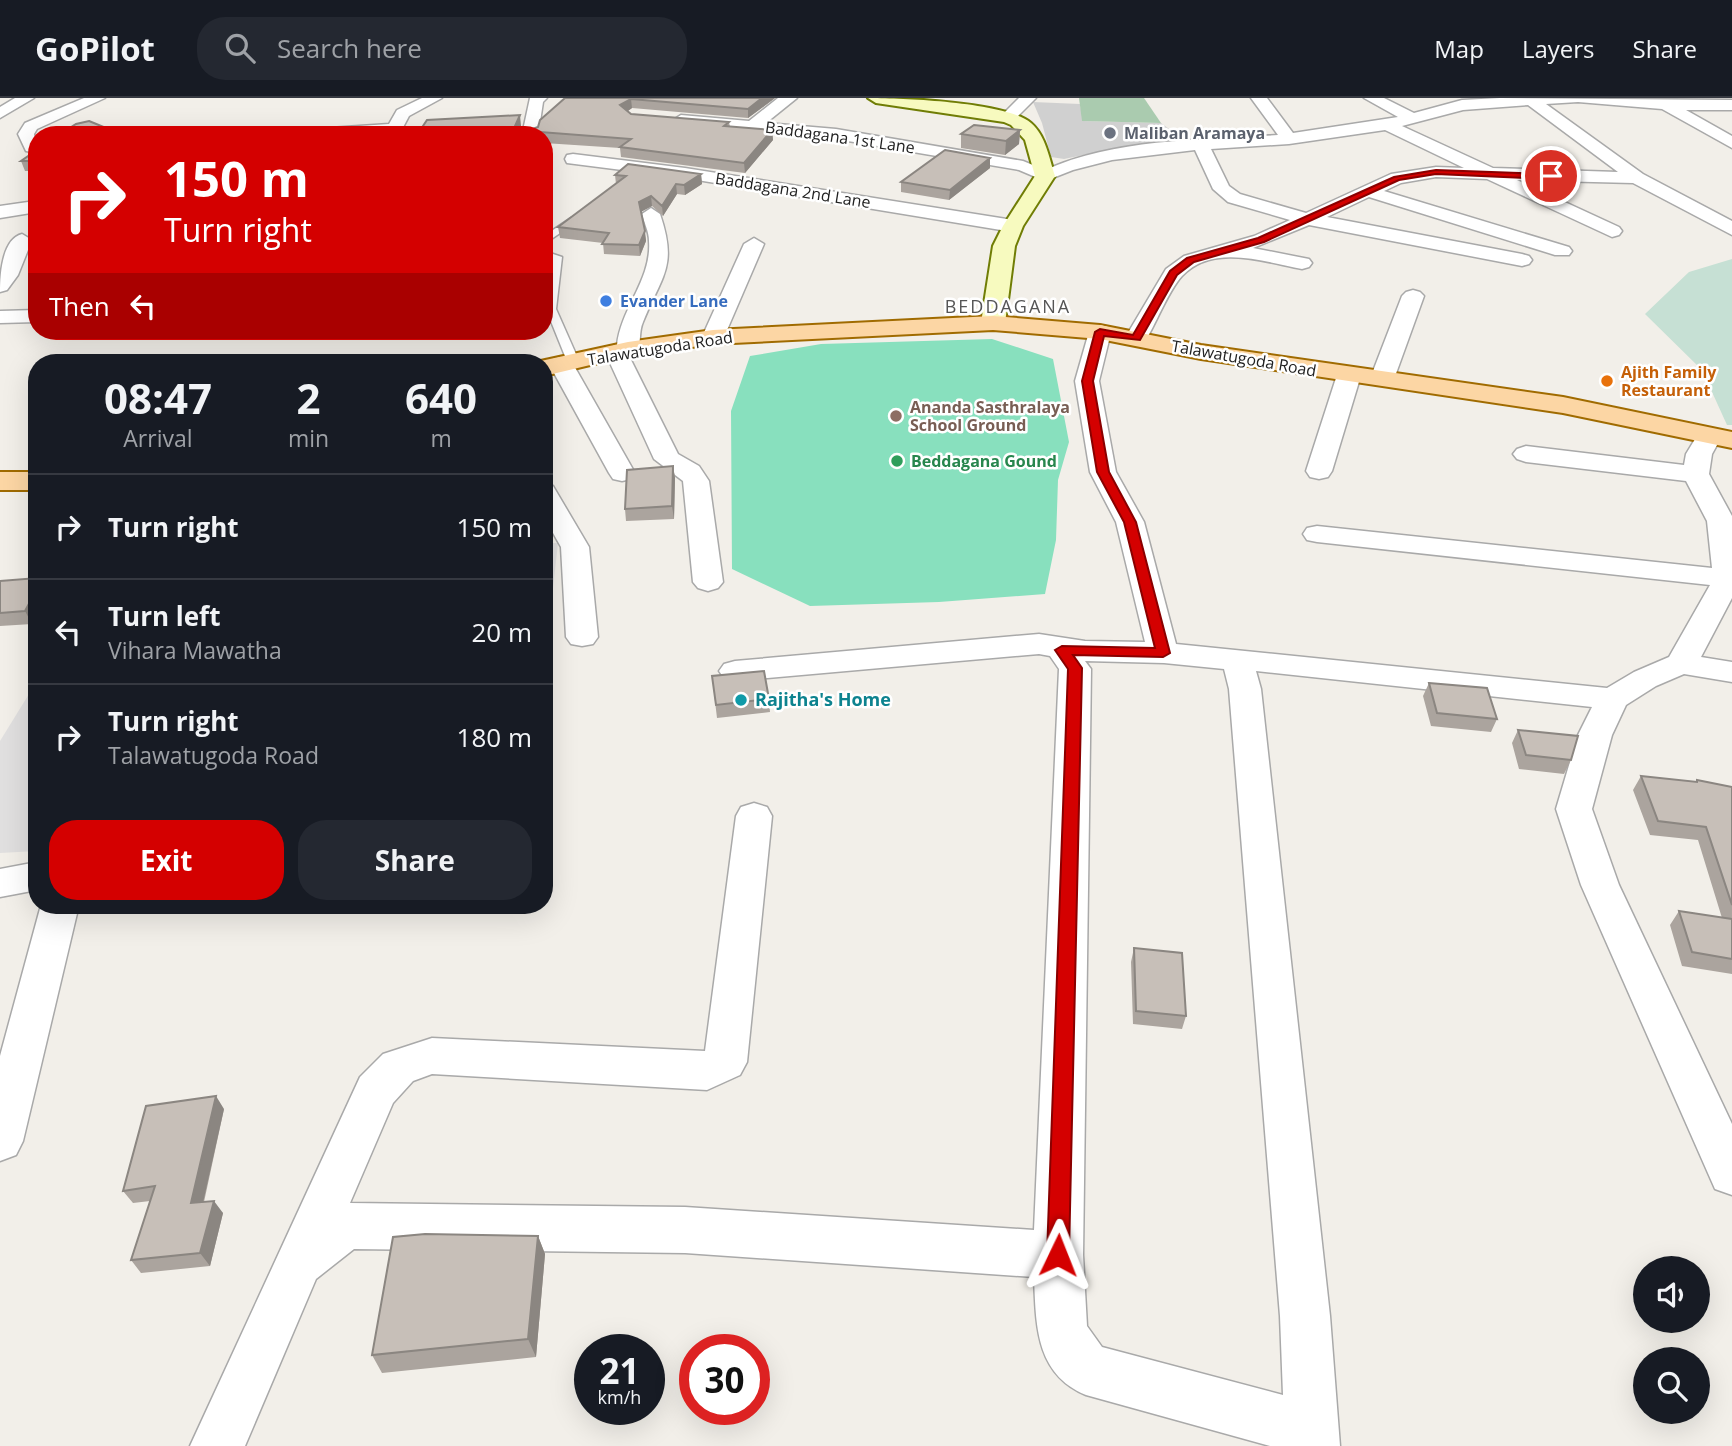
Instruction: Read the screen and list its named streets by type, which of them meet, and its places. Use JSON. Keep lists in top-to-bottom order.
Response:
{
  "streets": {
    "main road": ["Talawatugoda Road"],
    "street": ["Baddagana 1st Lane", "Baddagana 2nd Lane"]
  },
  "districts": ["BEDDAGANA"],
  "places": [
    "Maliban Aramaya",
    "Evander Lane",
    "Ajith Family Restaurant",
    "Ananda Sasthralaya School Ground",
    "Beddagana Gound",
    "Rajitha's Home"
  ],
  "page": {
    "header": "GoPilot",
    "search": "Search here",
    "nav": ["Map", "Layers", "Share"],
    "turn": ["150 m", "Turn right"],
    "then": "Then",
    "eta": [
      "08:47",
      "Arrival",
      "2",
      "min",
      "640",
      "m"
    ],
    "list": [
      {
        "name": "Turn right",
        "value": "150 m"
      },
      {
        "name": "Turn left",
        "note": "Vihara Mawatha",
        "value": "20 m"
      },
      {
        "name": "Turn right",
        "note": "Talawatugoda Road",
        "value": "180 m"
      }
    ],
    "buttons": ["Exit", "Share"],
    "speed": "21 km/h",
    "limit": "30"
  }
}
